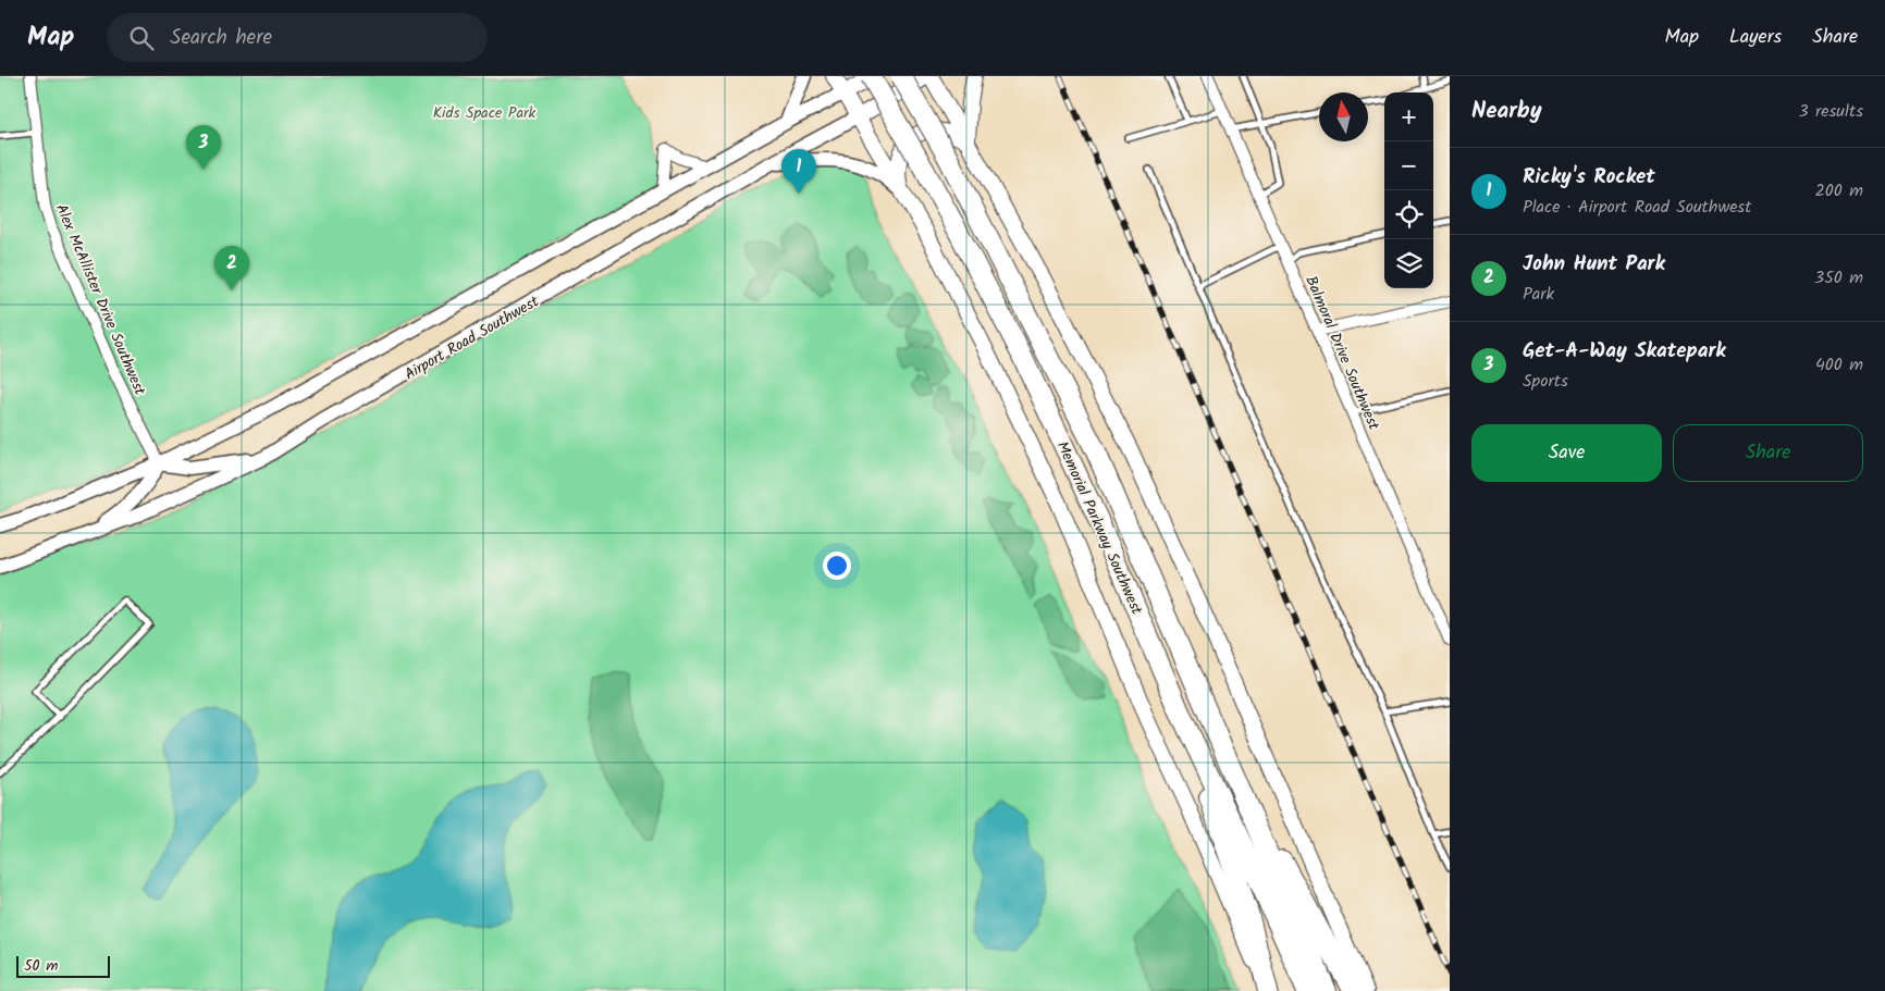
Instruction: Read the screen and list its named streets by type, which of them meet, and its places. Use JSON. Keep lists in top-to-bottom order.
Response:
{
  "streets": {
    "highway": ["Memorial Parkway Southwest"],
    "main road": ["Airport Road Southwest"],
    "street": ["Alex McAllister Drive Southwest", "Balmoral Drive Southwest"]
  },
  "parks": ["Kids Space Park"],
  "scale_bar": "50 m",
  "north": "top",
  "page": {
    "header": "Map",
    "search": "Search here",
    "nav": ["Map", "Layers", "Share"],
    "heading": ["Nearby", "3 results"],
    "map_buttons": ["+", "−"],
    "pins": ["3", "1", "2"],
    "list": [
      {
        "mark": "1",
        "name": "Ricky's Rocket",
        "note": "Place · Airport Road Southwest",
        "value": "200 m"
      },
      {
        "mark": "2",
        "name": "John Hunt Park",
        "note": "Park",
        "value": "350 m"
      },
      {
        "mark": "3",
        "name": "Get-A-Way Skatepark",
        "note": "Sports",
        "value": "400 m"
      }
    ],
    "buttons": ["Save", "Share"],
    "scale": "50 m"
  }
}
